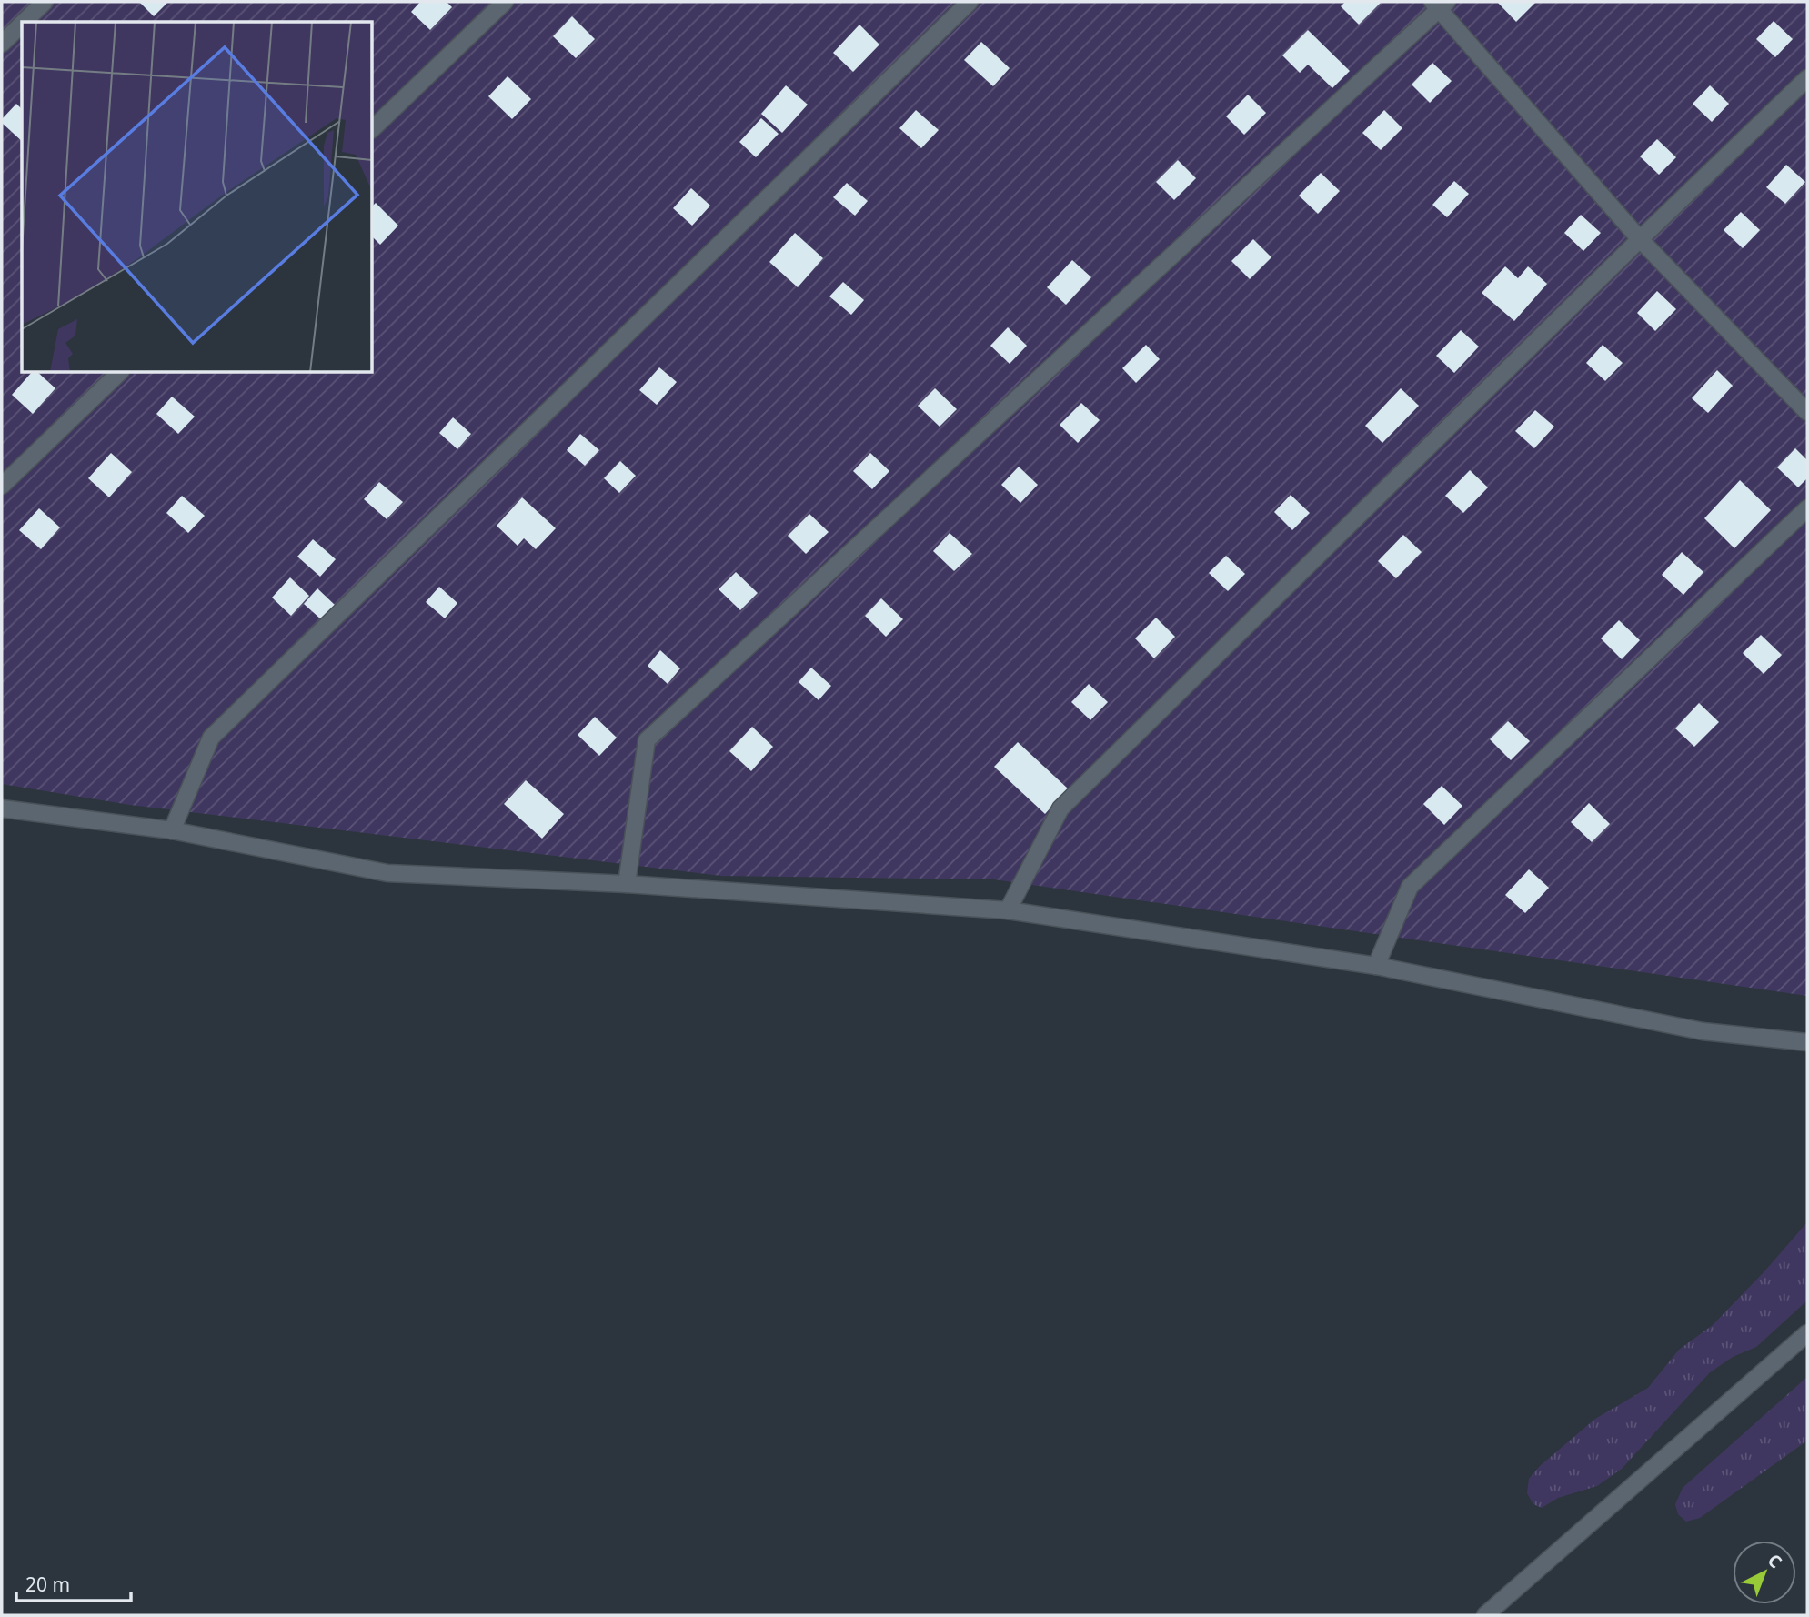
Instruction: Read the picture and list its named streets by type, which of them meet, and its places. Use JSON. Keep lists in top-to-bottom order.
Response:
{
  "scale_bar": "20 m",
  "north": "top right"
}
